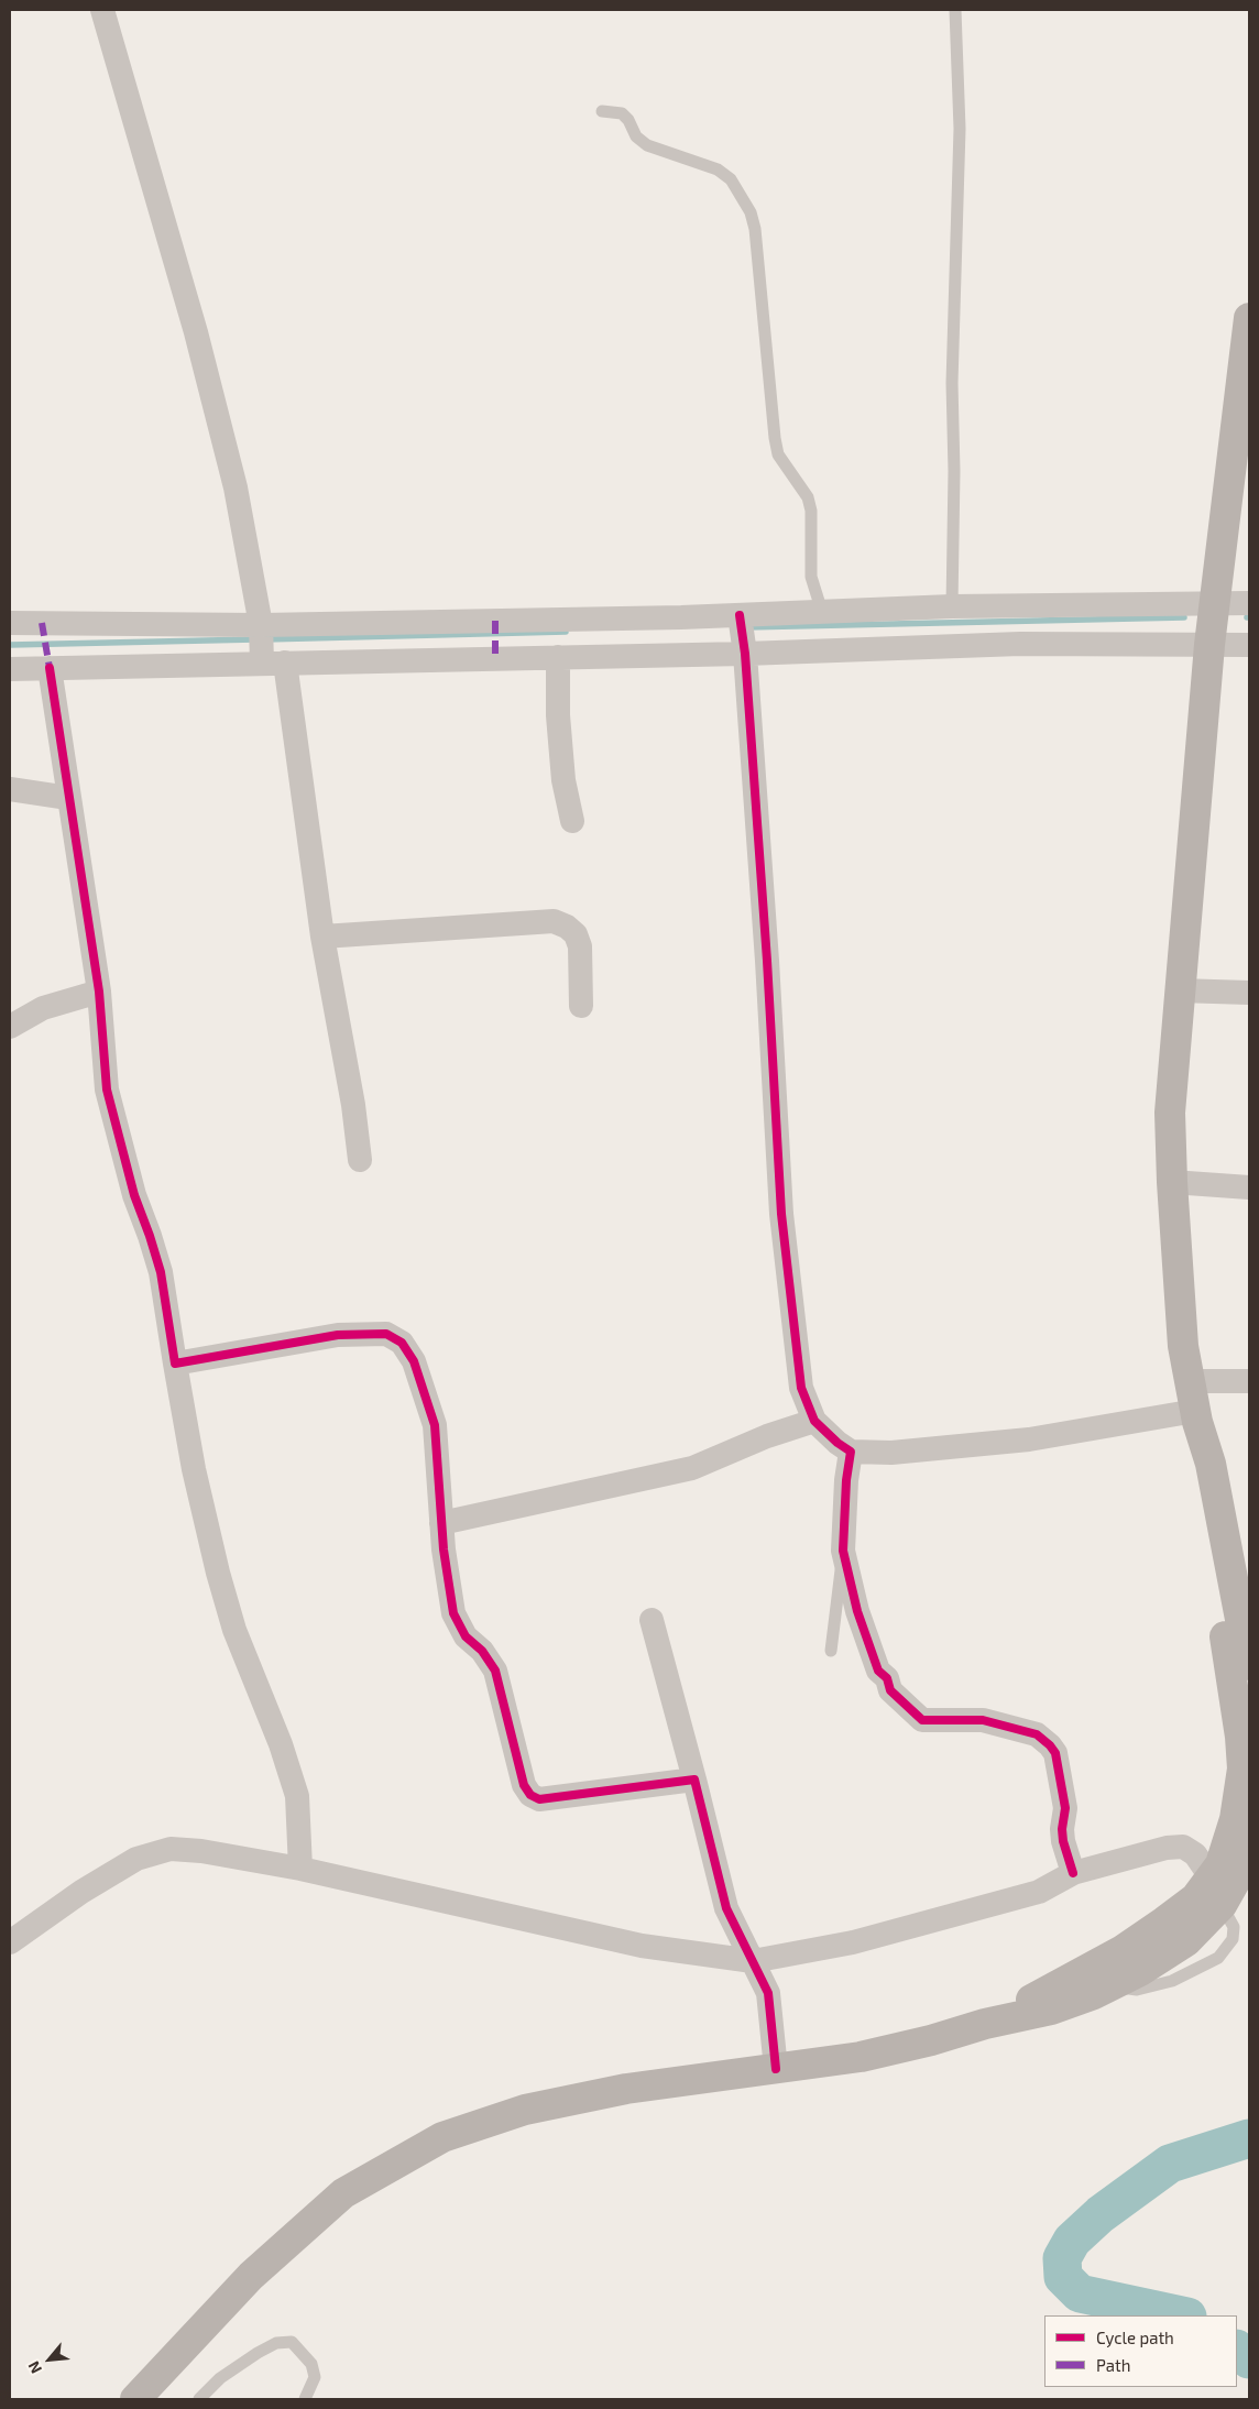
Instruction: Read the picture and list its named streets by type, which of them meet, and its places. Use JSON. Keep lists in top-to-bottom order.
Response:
{
  "legend": ["Cycle path", "Path"],
  "north": "bottom left"
}
